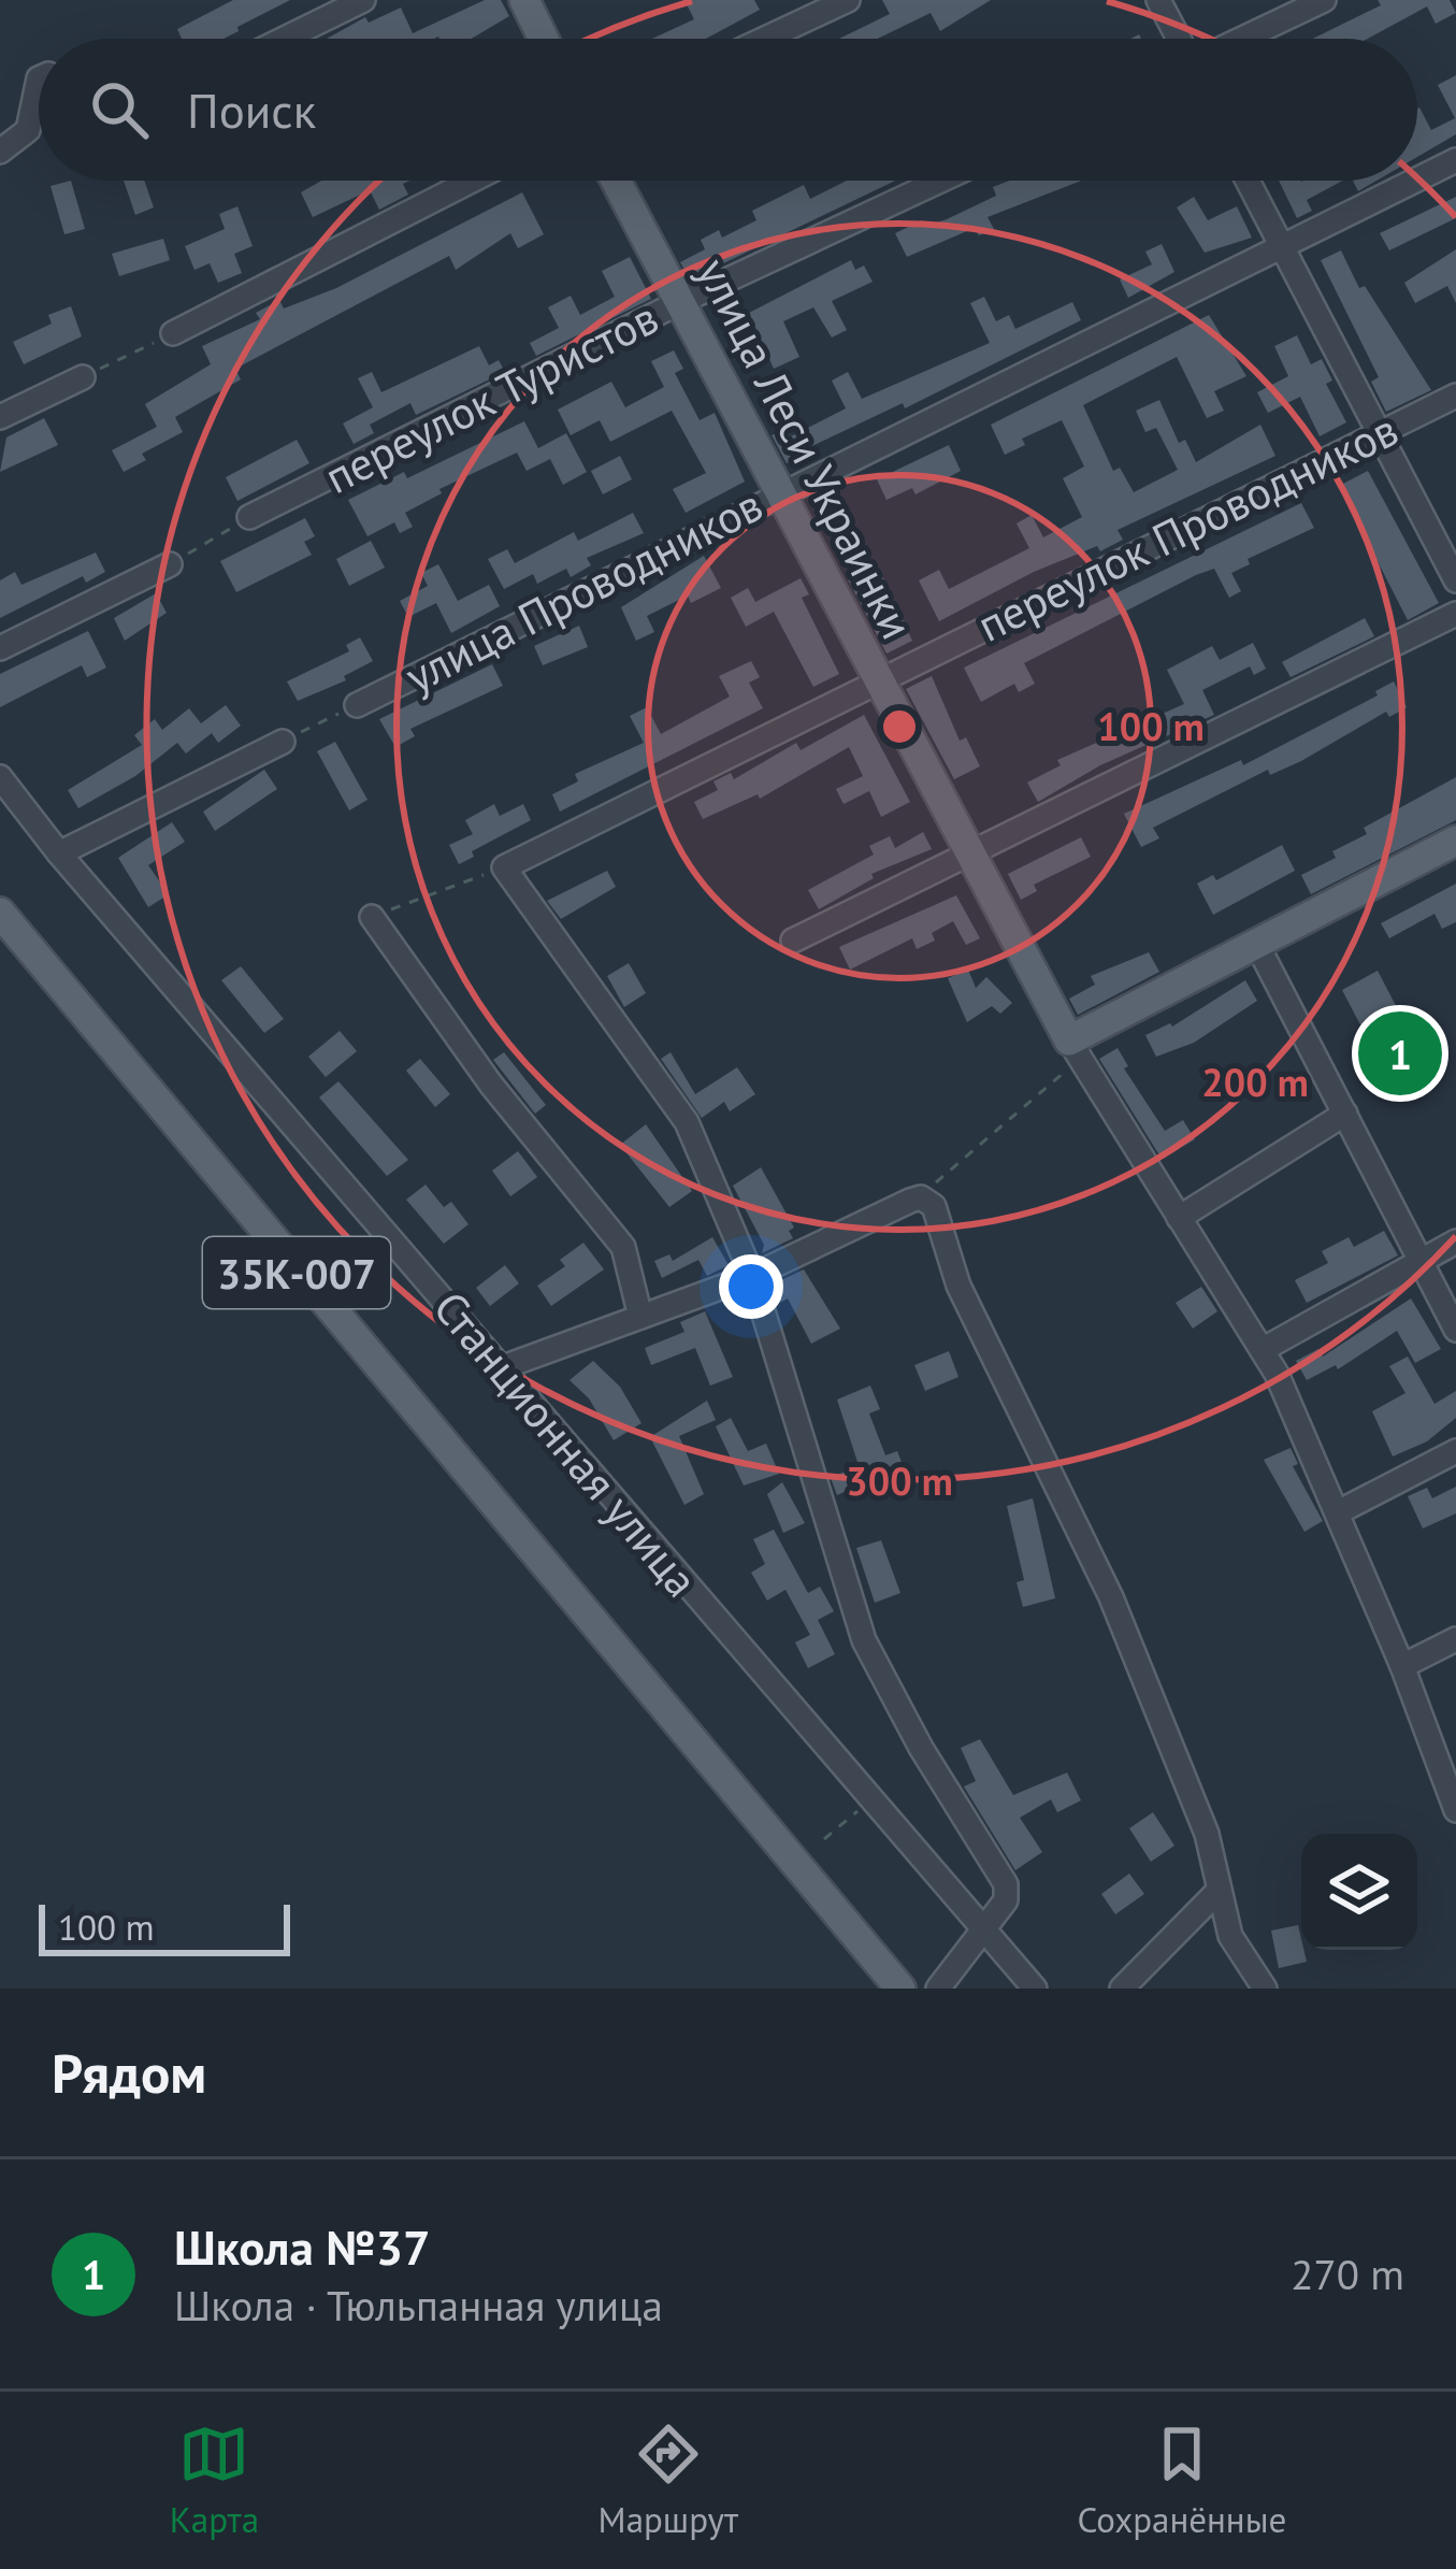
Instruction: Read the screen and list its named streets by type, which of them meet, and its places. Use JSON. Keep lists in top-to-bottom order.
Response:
{
  "streets": {
    "main road": ["улица Леси Украинки", "35К-007"],
    "street": [
      "переулок Туристов",
      "переулок Проводников",
      "улица Проводников",
      "Станционная улица"
    ]
  },
  "crossings": [
    ["переулок Туристов", "улица Леси Украинки"],
    ["улица Леси Украинки", "переулок Проводников"],
    ["улица Леси Украинки", "улица Проводников"]
  ],
  "scale_bar": "100 m",
  "page": {
    "search": "Поиск",
    "pins": "1",
    "scale": "100 m",
    "heading": "Рядом",
    "list": [
      {
        "mark": "1",
        "name": "Школа №37",
        "note": "Школа · Тюльпанная улица",
        "value": "270 m"
      }
    ],
    "nav": ["Карта", "Маршрут", "Сохранённые"]
  },
  "rings": ["100 m", "200 m", "300 m"]
}
